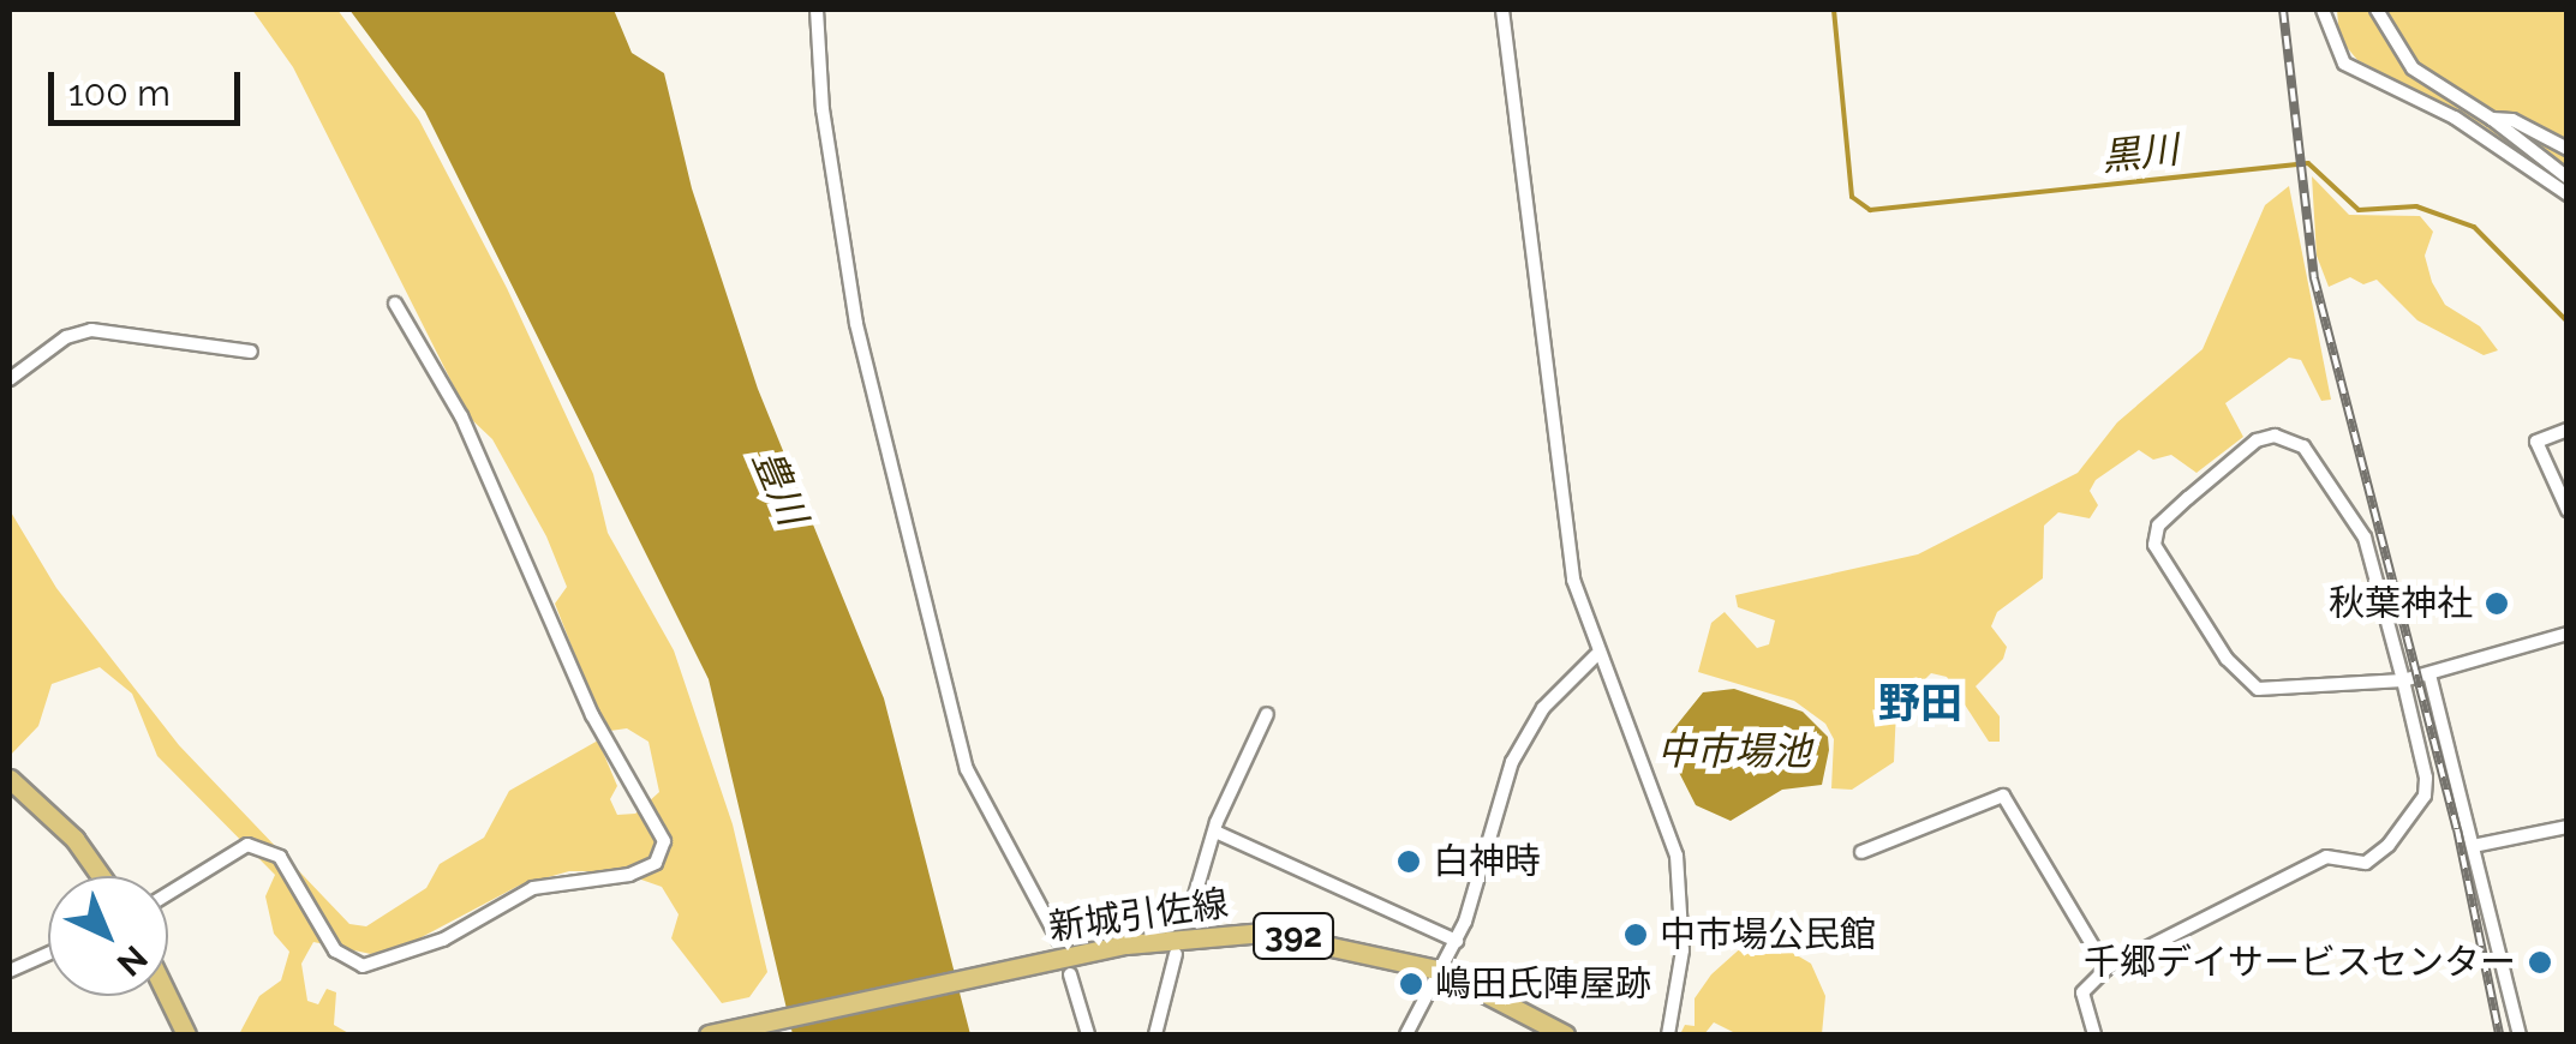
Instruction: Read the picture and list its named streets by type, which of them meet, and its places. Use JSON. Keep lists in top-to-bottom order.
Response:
{
  "streets": {
    "main road": ["新城引佐線", "392"]
  },
  "districts": ["野田"],
  "water": ["黒川", "豊川", "中市場池"],
  "places": [
    "秋葉神社",
    "白神時",
    "中市場公民館",
    "千郷デイサービスセンター",
    "嶋田氏陣屋跡"
  ],
  "scale_bar": "100 m",
  "north": "bottom right"
}
